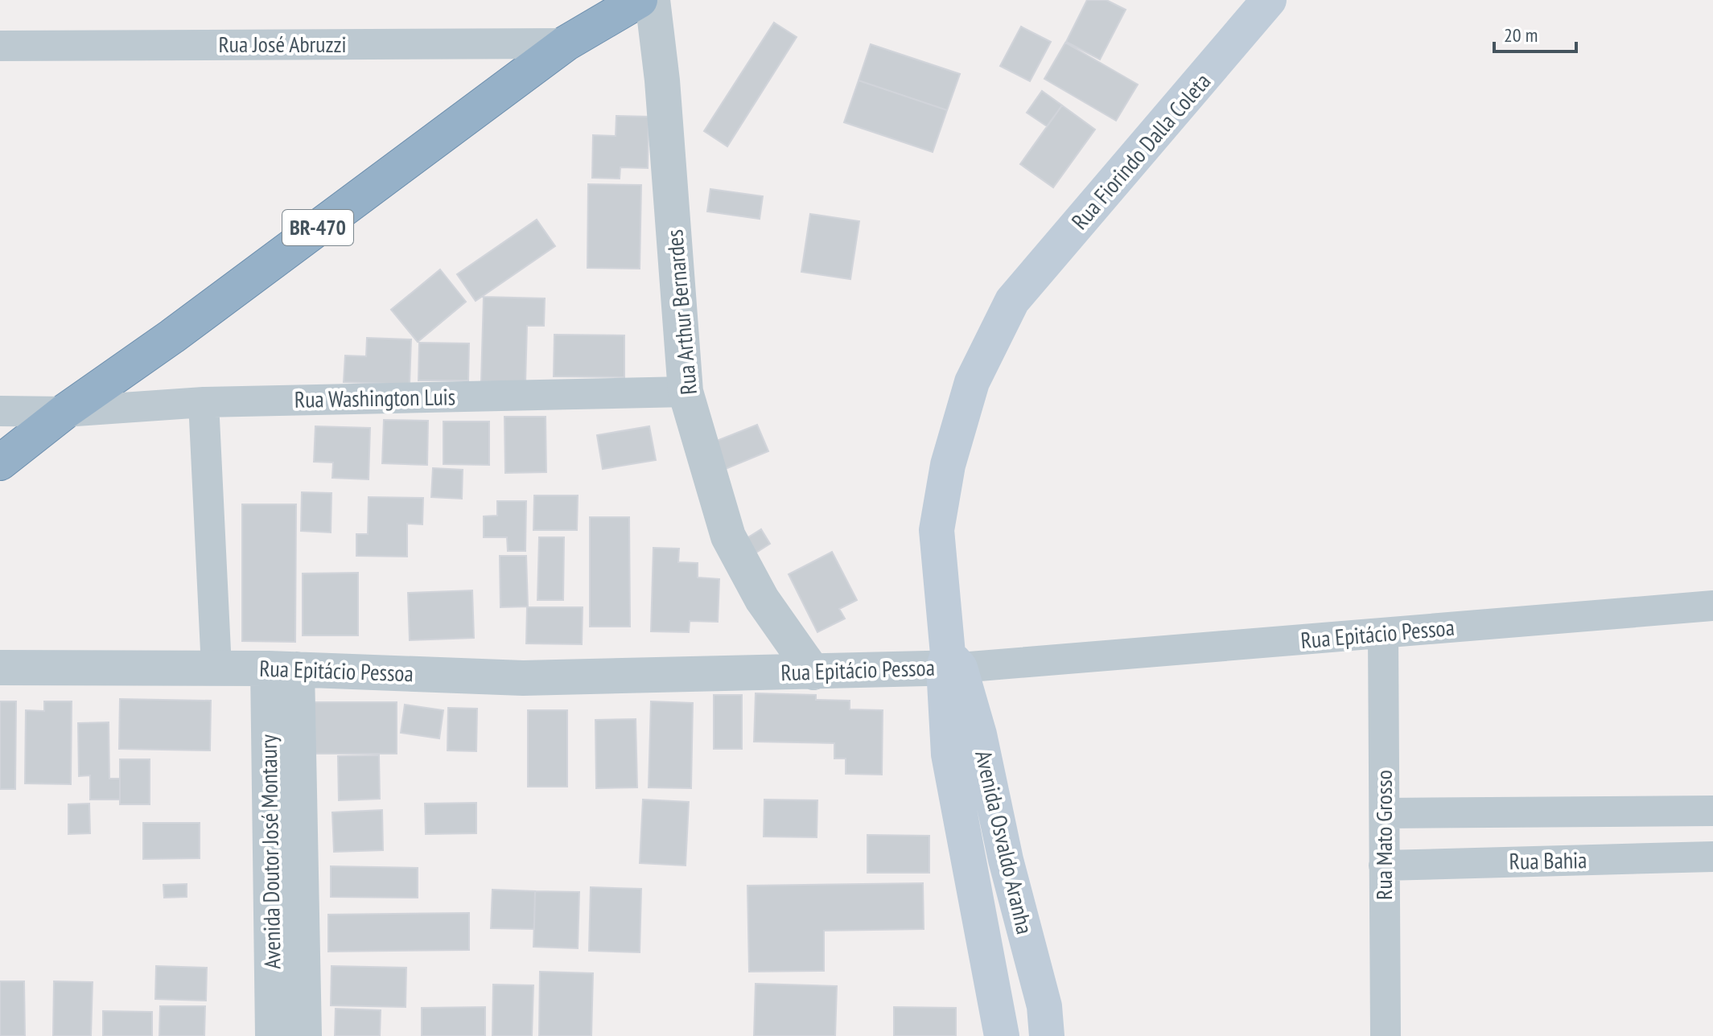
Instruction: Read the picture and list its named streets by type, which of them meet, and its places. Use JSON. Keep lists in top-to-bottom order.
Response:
{
  "streets": {
    "highway": ["BR-470"],
    "main road": ["Rua Fiorindo Dalla Coleta", "Avenida Osvaldo Aranha"],
    "street": [
      "Rua José Abruzzi",
      "Rua Arthur Bernardes",
      "Rua Washington Luis",
      "Rua Epitácio Pessoa",
      "Rua Mato Grosso",
      "Avenida Doutor José Montaury",
      "Rua Bahia"
    ]
  },
  "crossings": [
    ["Rua José Abruzzi", "BR-470"],
    ["Rua Fiorindo Dalla Coleta", "Avenida Osvaldo Aranha"],
    ["BR-470", "Rua Washington Luis"],
    ["Rua Arthur Bernardes", "Rua Washington Luis"],
    ["Rua Arthur Bernardes", "Rua Epitácio Pessoa"],
    ["Rua Epitácio Pessoa", "Rua Mato Grosso"],
    ["Rua Epitácio Pessoa", "Avenida Osvaldo Aranha"],
    ["Rua Epitácio Pessoa", "Avenida Doutor José Montaury"],
    ["Rua Mato Grosso", "Rua Bahia"]
  ],
  "scale_bar": "20 m"
}
